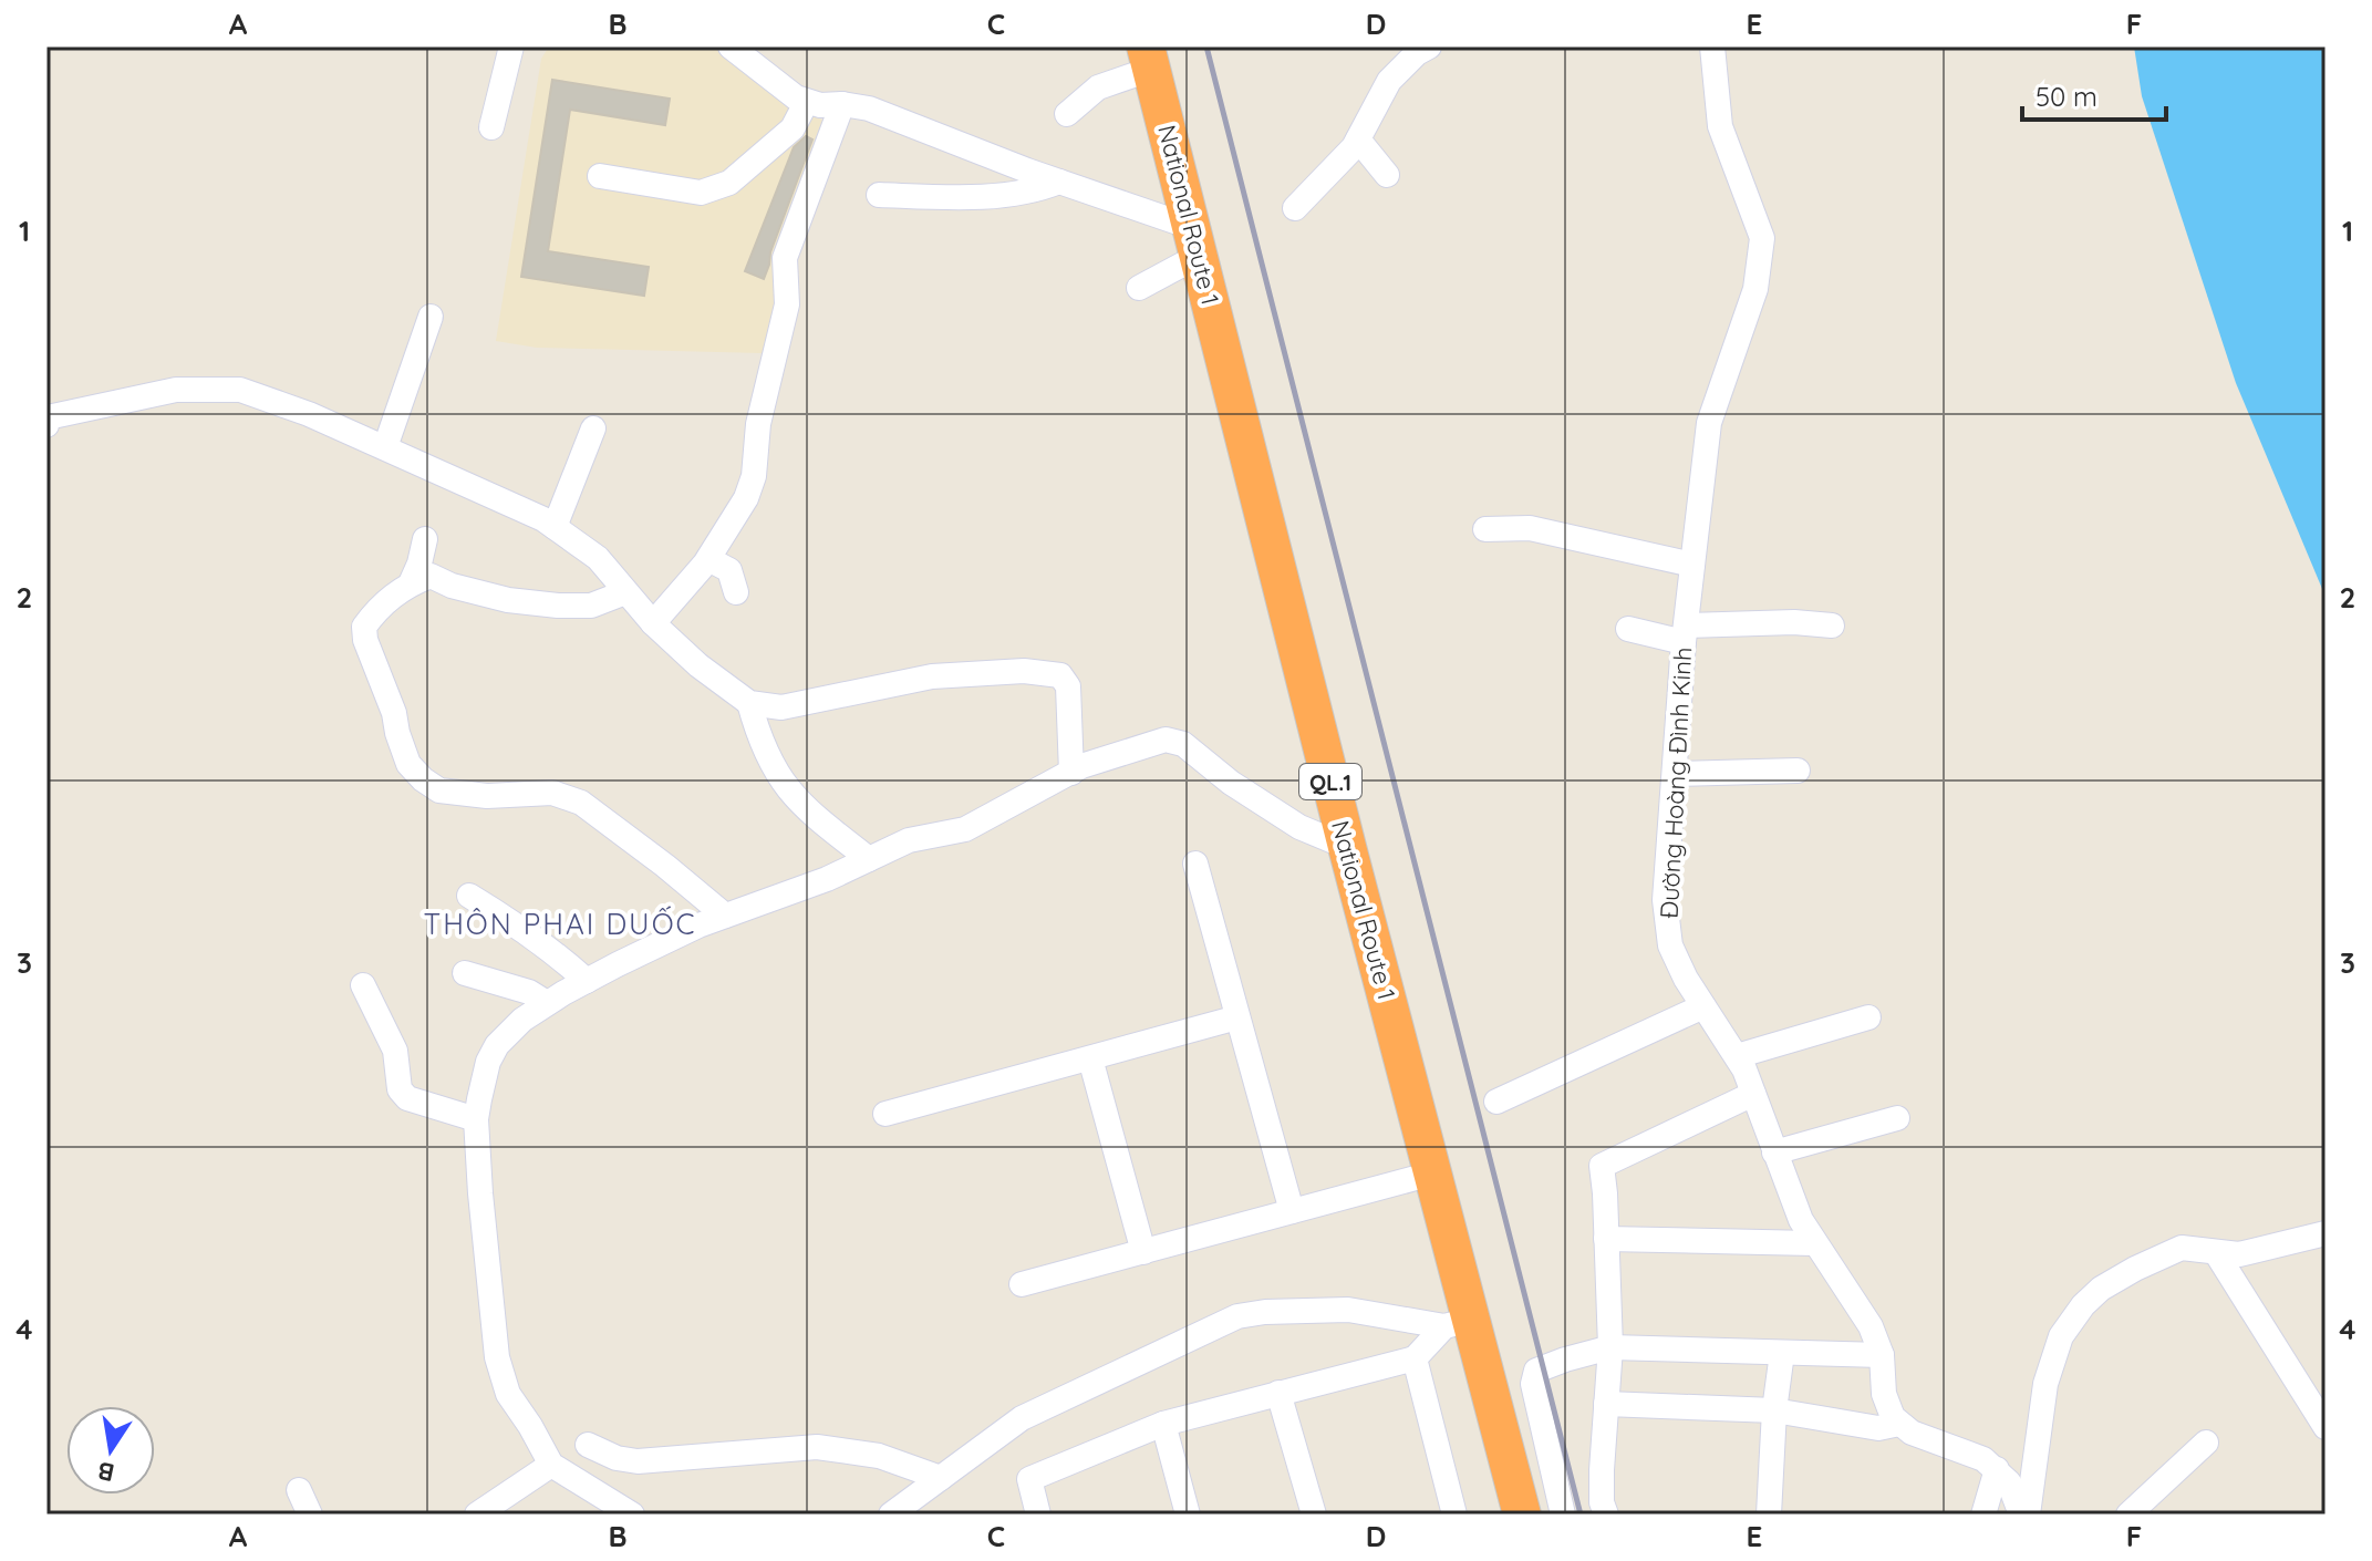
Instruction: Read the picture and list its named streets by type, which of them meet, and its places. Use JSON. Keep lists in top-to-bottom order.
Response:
{
  "streets": {
    "highway": ["National Route 1", "QL.1"],
    "street": ["Đường Hoàng Đình Kinh"]
  },
  "districts": ["THÔN PHAI DUỐC"],
  "scale_bar": "50 m",
  "north": "bottom",
  "grid": {
    "columns": [
      "A",
      "B",
      "C",
      "D",
      "E",
      "F"
    ],
    "rows": [
      "1",
      "2",
      "3",
      "4"
    ]
  }
}
